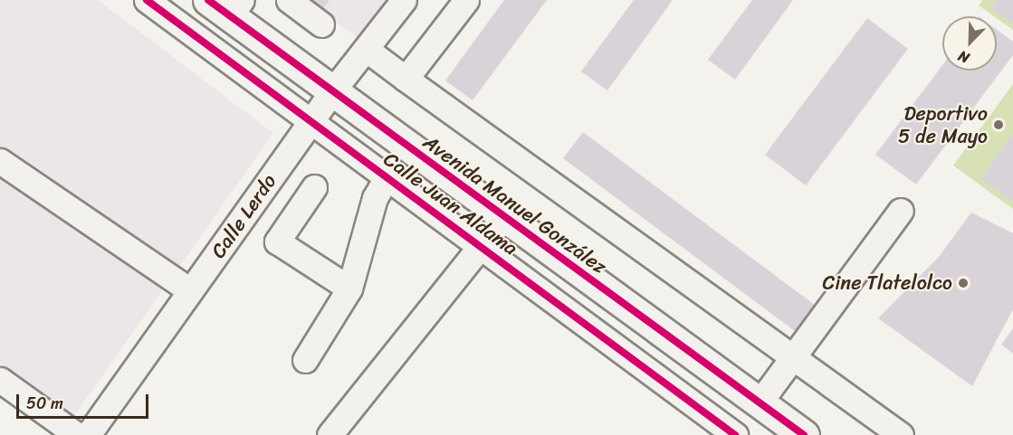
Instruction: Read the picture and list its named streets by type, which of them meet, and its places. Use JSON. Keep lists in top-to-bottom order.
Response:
{
  "streets": {
    "main road": ["Avenida Manuel González"],
    "street": ["Calle Juan Aldama", "Calle Lerdo"]
  },
  "crossings": [
    ["Calle Juan Aldama", "Calle Lerdo"],
    ["Avenida Manuel González", "Calle Lerdo"]
  ],
  "places": ["Deportivo 5 de Mayo", "Cine Tlatelolco"],
  "scale_bar": "50 m",
  "north": "bottom left"
}
